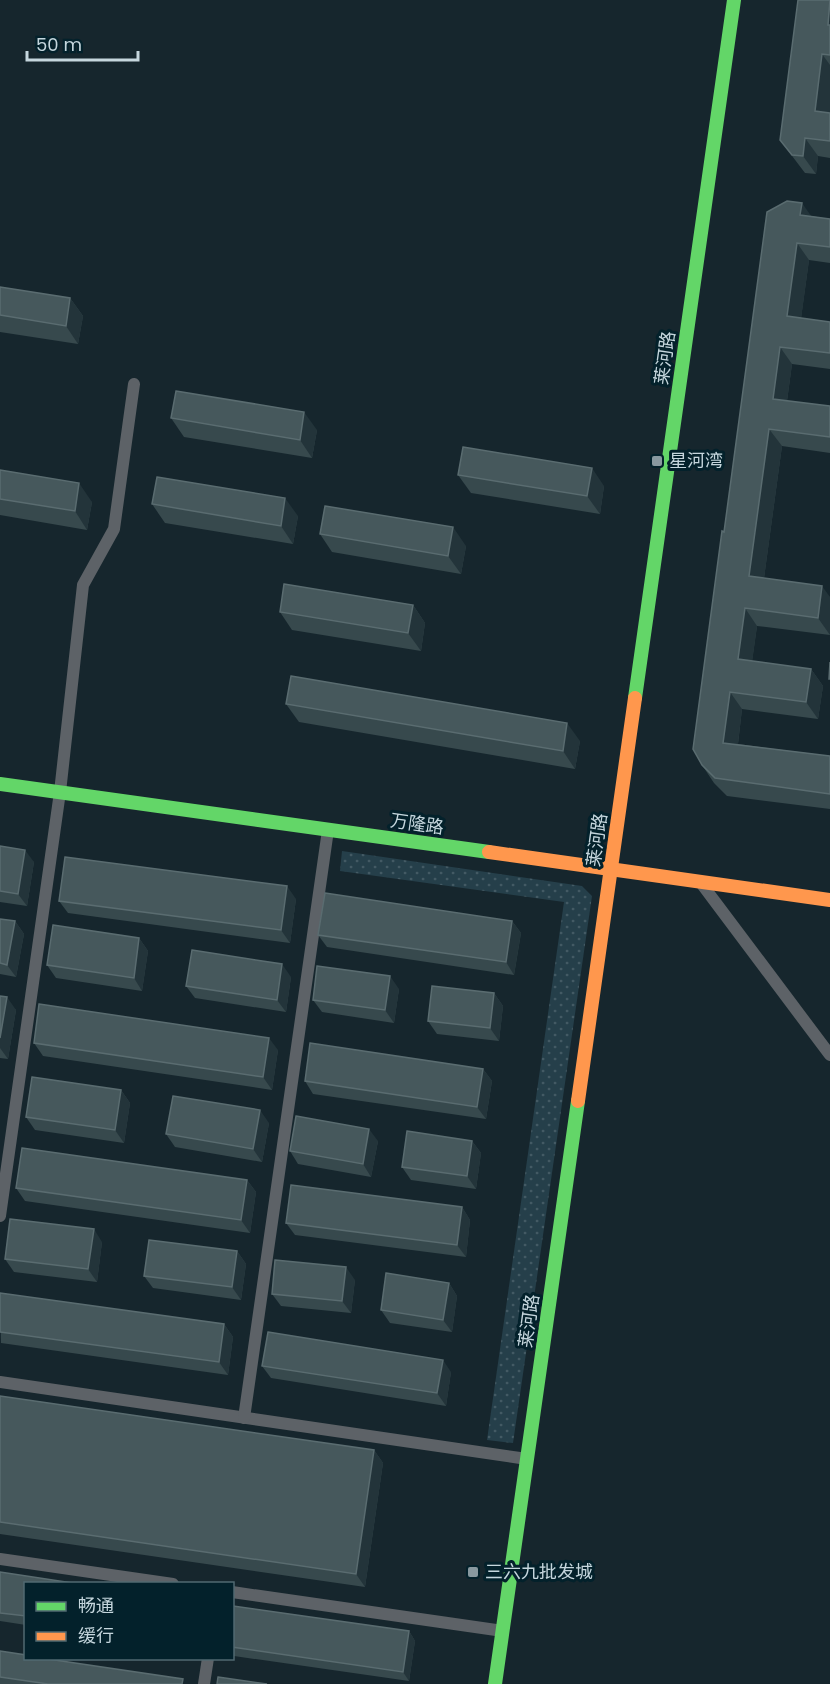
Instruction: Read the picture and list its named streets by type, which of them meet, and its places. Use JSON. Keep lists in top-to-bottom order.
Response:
{
  "streets": {
    "street": ["莱河路", "万隆路"]
  },
  "crossings": [
    ["莱河路", "万隆路"]
  ],
  "places": {
    "transit": ["星河湾", "三六九批发城"]
  },
  "legend": ["畅通", "缓行"],
  "scale_bar": "50 m"
}
